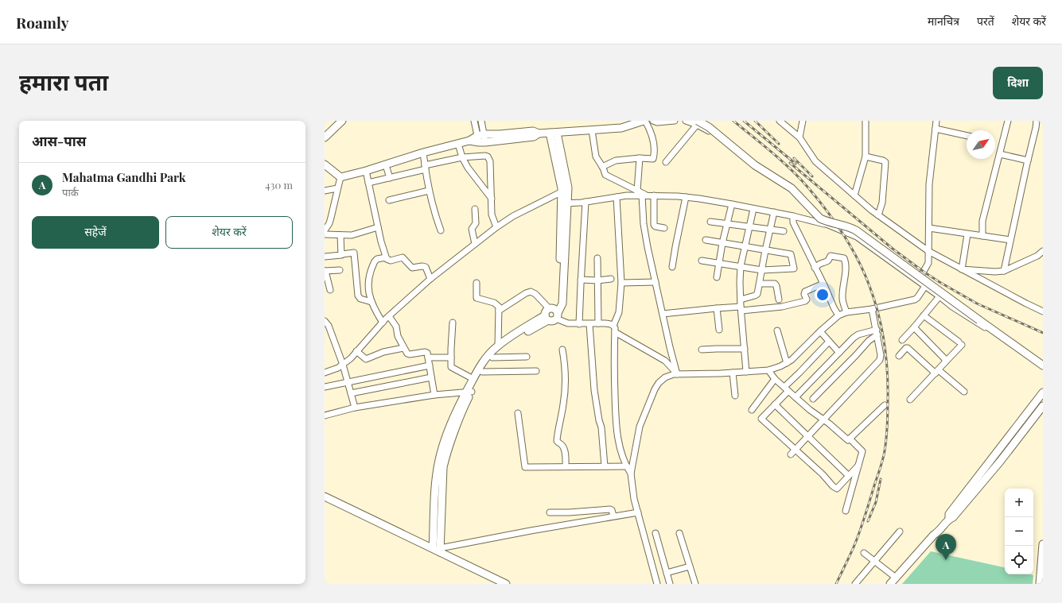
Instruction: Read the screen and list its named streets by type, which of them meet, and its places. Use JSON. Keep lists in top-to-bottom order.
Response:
{
  "north": "top right",
  "page": {
    "header": "Roamly",
    "nav": ["मानचित्र", "परतें", "शेयर करें"],
    "title": "हमारा पता",
    "buttons": [
      "दिशा",
      ["सहेजें", "शेयर करें"]
    ],
    "heading": "आस-पास",
    "list": [
      {
        "mark": "A",
        "name": "Mahatma Gandhi Park",
        "note": "पार्क",
        "value": "430 m"
      }
    ],
    "map_buttons": ["+", "−"],
    "pins": "A"
  }
}
